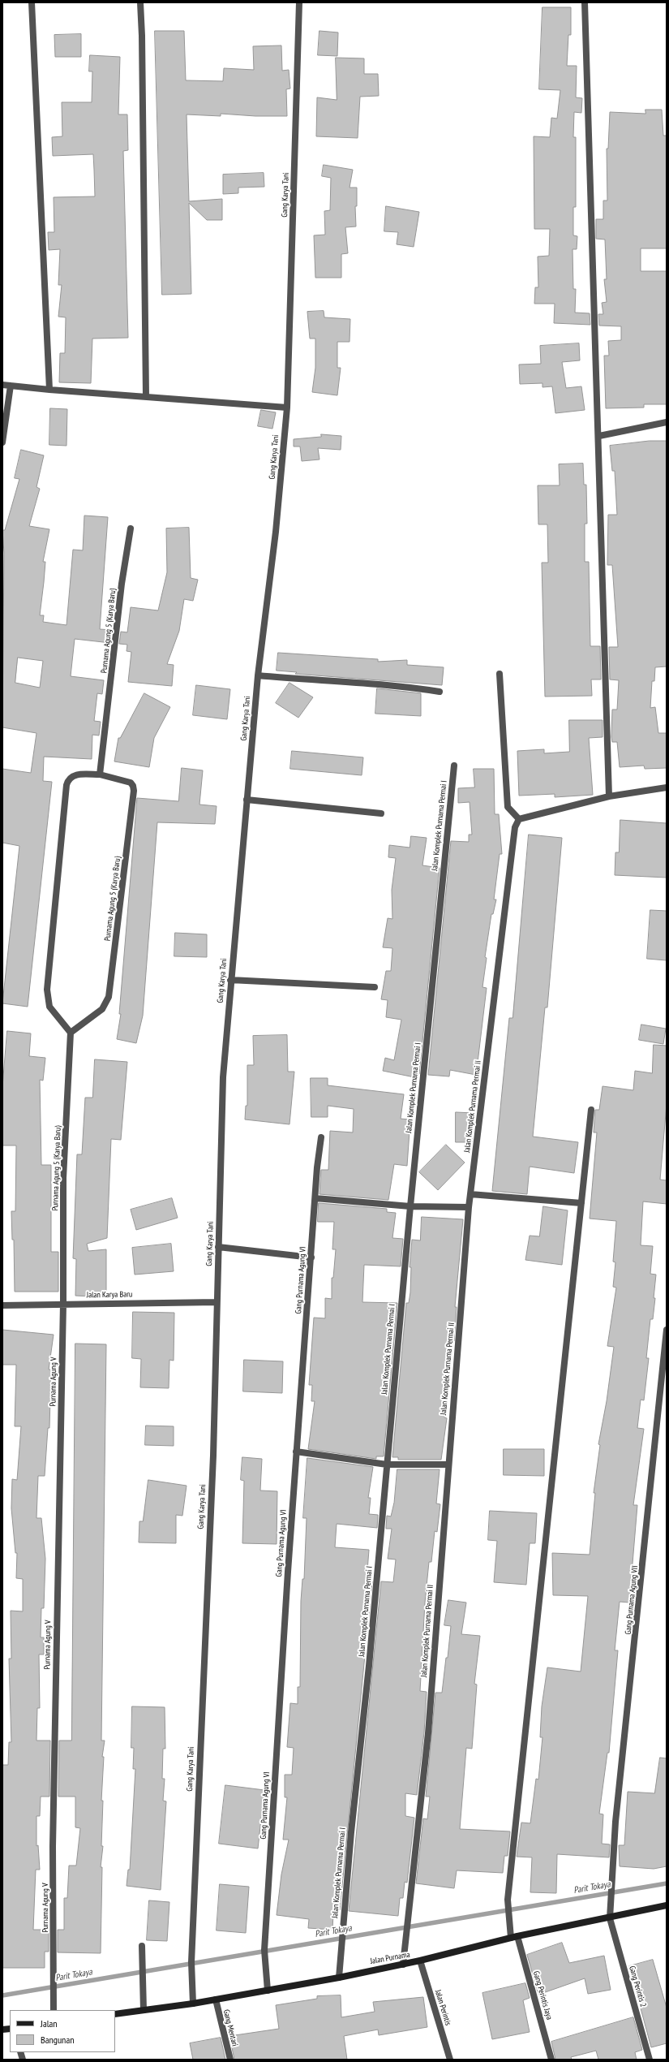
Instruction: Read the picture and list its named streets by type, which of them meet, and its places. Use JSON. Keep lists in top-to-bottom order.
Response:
{
  "streets": {
    "street": [
      "Gang Karya Tani",
      "Purnama Agung 5 (Karya Baru)",
      "Jalan Komplek Purnama Permai I",
      "Jalan Komplek Purnama Permai II",
      "Gang Purnama Agung VI",
      "Jalan Karya Baru",
      "Purnama Agung V",
      "Gang Purnama Agung VII",
      "Jalan Purnama",
      "Gang Perintis 2",
      "Gang Perintis Jaya",
      "Jalan Perintis",
      "Gang Mentari"
    ]
  },
  "crossings": [
    ["Gang Karya Tani", "Jalan Karya Baru"],
    ["Gang Karya Tani", "Jalan Purnama"],
    ["Purnama Agung 5 (Karya Baru)", "Jalan Karya Baru"],
    ["Purnama Agung 5 (Karya Baru)", "Purnama Agung V"],
    ["Jalan Komplek Purnama Permai I", "Jalan Purnama"],
    ["Jalan Komplek Purnama Permai II", "Jalan Purnama"],
    ["Gang Purnama Agung VI", "Jalan Purnama"],
    ["Jalan Karya Baru", "Purnama Agung V"],
    ["Gang Purnama Agung VII", "Gang Perintis 2"],
    ["Jalan Purnama", "Gang Perintis 2"],
    ["Jalan Purnama", "Gang Perintis Jaya"],
    ["Jalan Purnama", "Jalan Perintis"],
    ["Jalan Purnama", "Gang Mentari"]
  ],
  "water": ["Parit Tokaya"],
  "legend": ["Jalan", "Bangunan"]
}
